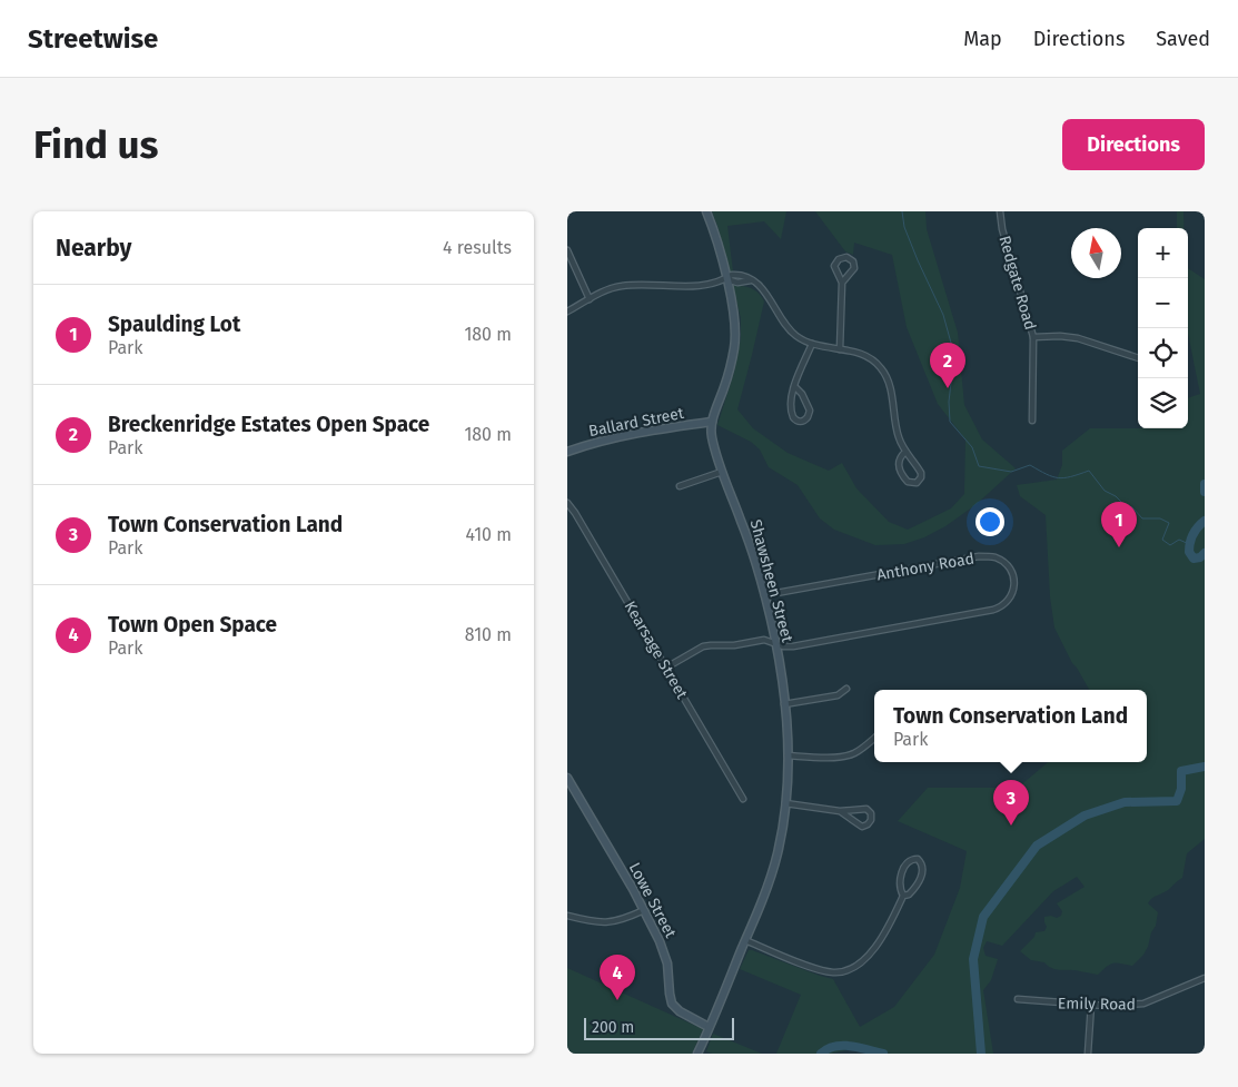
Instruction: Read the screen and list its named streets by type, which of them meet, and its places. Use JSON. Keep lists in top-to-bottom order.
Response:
{
  "streets": {
    "main road": ["Ballard Street", "Shawsheen Street", "Lowe Street"],
    "street": [
      "Redgate Road",
      "Anthony Road",
      "Kearsage Street",
      "Emily Road"
    ]
  },
  "crossings": [
    ["Ballard Street", "Shawsheen Street"],
    ["Anthony Road", "Shawsheen Street"],
    ["Shawsheen Street", "Lowe Street"]
  ],
  "scale_bar": "200 m",
  "north": "top",
  "page": {
    "header": "Streetwise",
    "nav": ["Map", "Directions", "Saved"],
    "buttons": "Directions",
    "title": "Find us",
    "heading": ["Nearby", "4 results"],
    "map_buttons": ["+", "−"],
    "list": [
      {
        "mark": "1",
        "name": "Spaulding Lot",
        "note": "Park",
        "value": "180 m"
      },
      {
        "mark": "2",
        "name": "Breckenridge Estates Open Space",
        "note": "Park",
        "value": "180 m"
      },
      {
        "mark": "3",
        "name": "Town Conservation Land",
        "note": "Park",
        "value": "410 m"
      },
      {
        "mark": "4",
        "name": "Town Open Space",
        "note": "Park",
        "value": "810 m"
      }
    ],
    "pins": [
      "2",
      "1",
      "3",
      "4"
    ],
    "popup": ["Town Conservation Land", "Park"],
    "scale": "200 m"
  }
}
